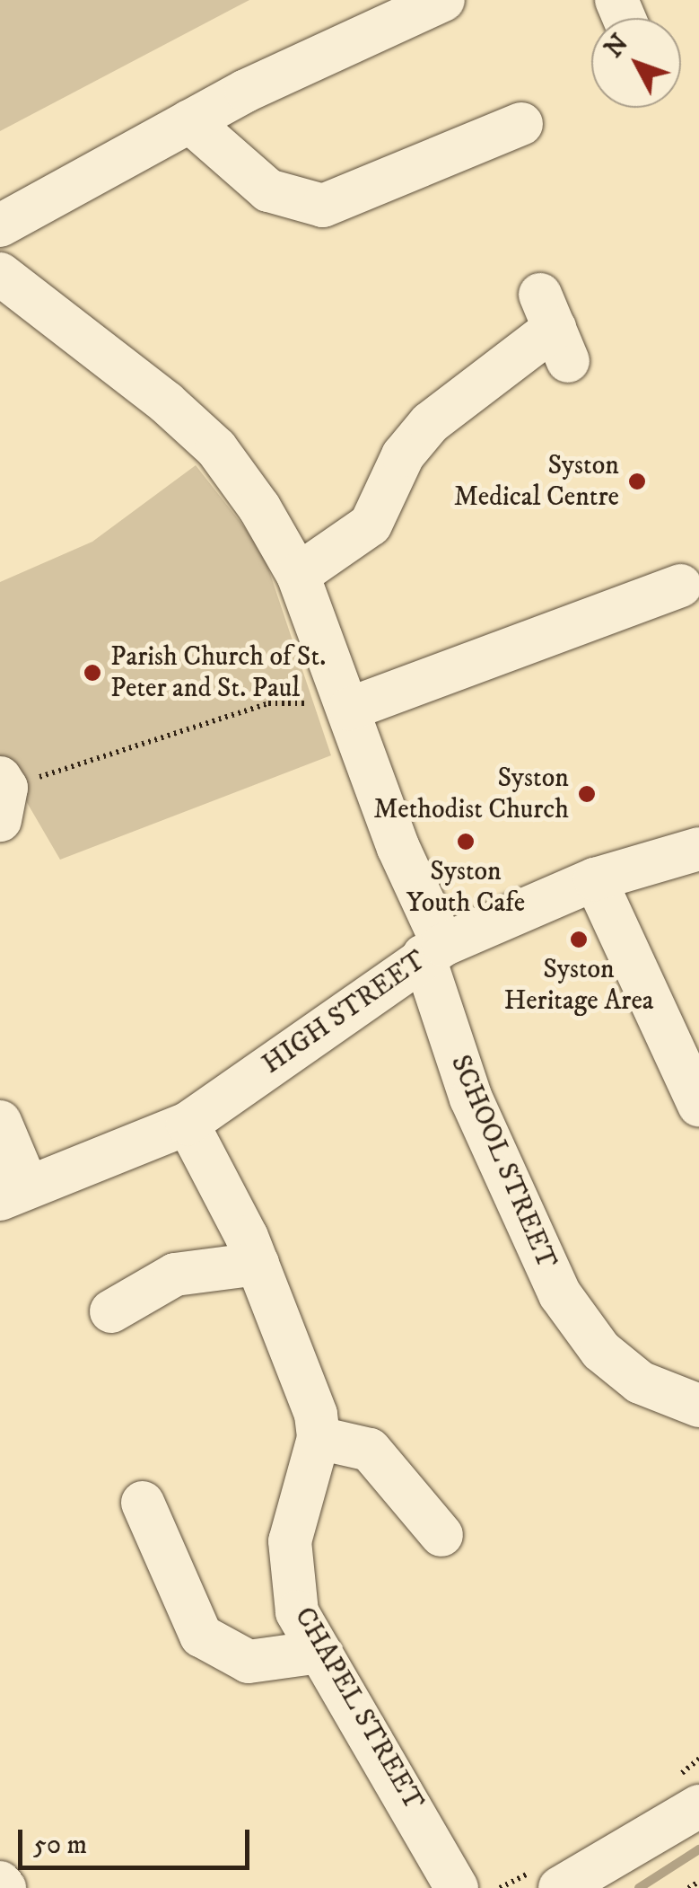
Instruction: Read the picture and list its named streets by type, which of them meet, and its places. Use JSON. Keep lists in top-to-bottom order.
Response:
{
  "streets": {
    "street": ["HIGH STREET", "SCHOOL STREET", "CHAPEL STREET"]
  },
  "crossings": [
    ["HIGH STREET", "SCHOOL STREET"]
  ],
  "places": [
    "Syston Medical Centre",
    "Parish Church of St. Peter and St. Paul",
    "Syston Methodist Church",
    "Syston Youth Cafe",
    "Syston Heritage Area"
  ],
  "scale_bar": "50 m",
  "north": "top left"
}
